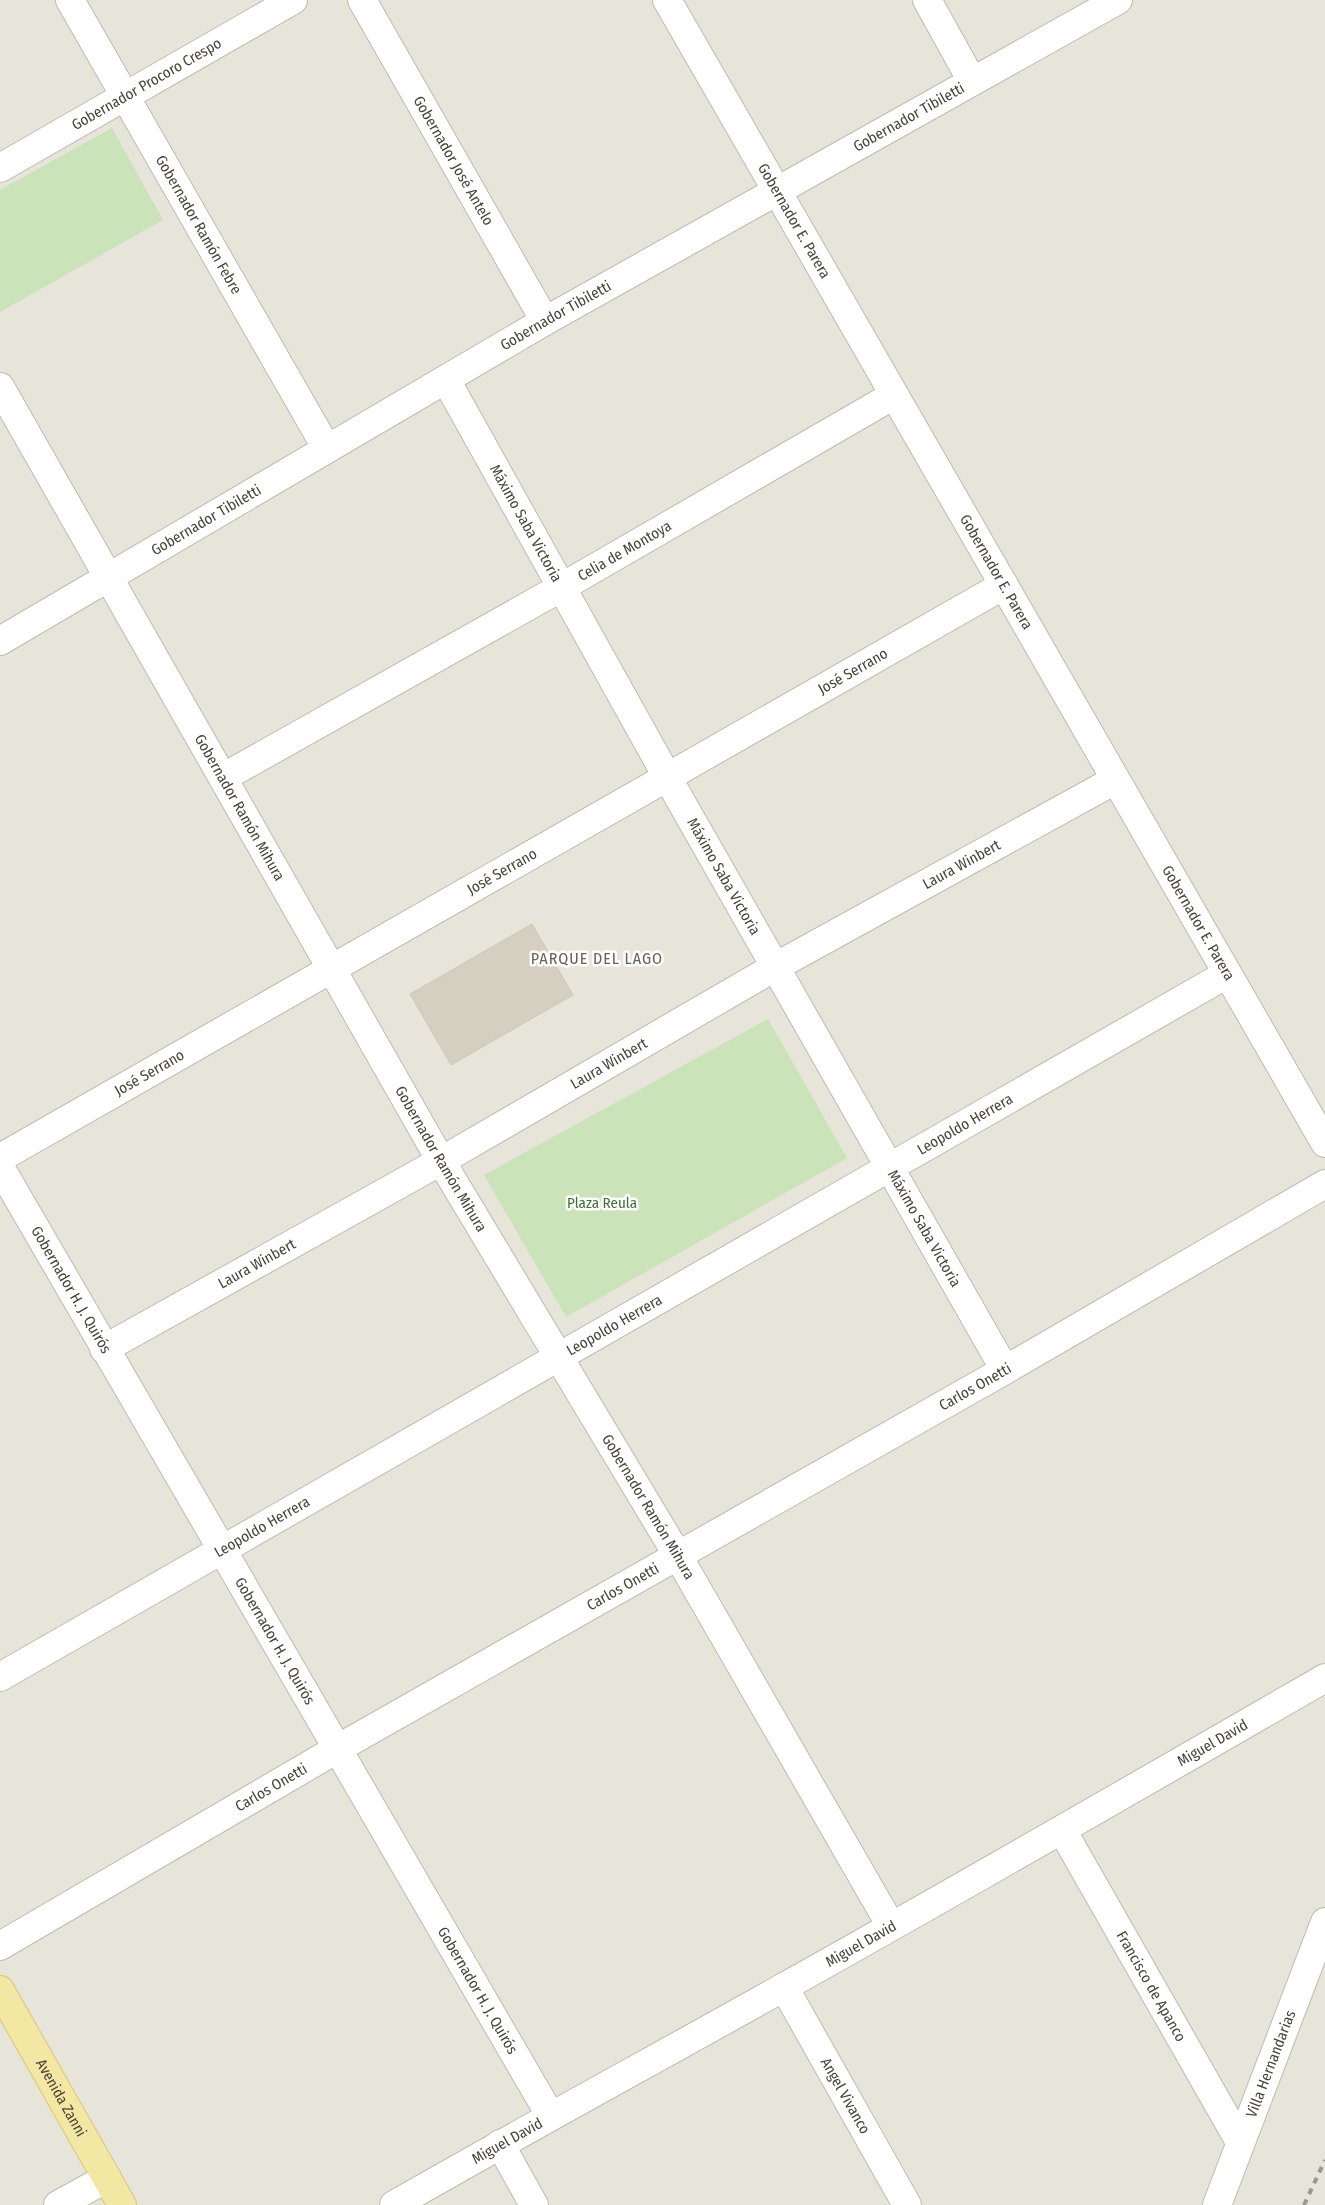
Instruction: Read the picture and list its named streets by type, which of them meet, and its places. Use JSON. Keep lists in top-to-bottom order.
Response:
{
  "streets": {
    "main road": ["Avenida Zanni"],
    "street": [
      "Gobernador Procoro Crespo",
      "Gobernador Tibiletti",
      "Gobernador José Antelo",
      "Gobernador E. Parera",
      "Gobernador Ramón Febre",
      "Máximo Saba Victoria",
      "Celia de Montoya",
      "José Serrano",
      "Gobernador Ramón Mihura",
      "Laura Winbert",
      "Leopoldo Herrera",
      "Gobernador H. J. Quirós",
      "Carlos Onetti",
      "Miguel David",
      "Francisco de Apanco",
      "Villa Hernandarias",
      "Angel Vivanco"
    ]
  },
  "crossings": [
    ["Gobernador Procoro Crespo", "Gobernador Ramón Febre"],
    ["Gobernador Tibiletti", "Gobernador José Antelo"],
    ["Gobernador Tibiletti", "Gobernador E. Parera"],
    ["Gobernador Tibiletti", "Gobernador Ramón Febre"],
    ["Gobernador Tibiletti", "Máximo Saba Victoria"],
    ["Gobernador Tibiletti", "Gobernador Ramón Mihura"],
    ["Gobernador E. Parera", "Celia de Montoya"],
    ["Gobernador E. Parera", "José Serrano"],
    ["Gobernador E. Parera", "Laura Winbert"],
    ["Gobernador E. Parera", "Leopoldo Herrera"],
    ["Máximo Saba Victoria", "Celia de Montoya"],
    ["Máximo Saba Victoria", "José Serrano"],
    ["Máximo Saba Victoria", "Laura Winbert"],
    ["Máximo Saba Victoria", "Leopoldo Herrera"],
    ["Máximo Saba Victoria", "Carlos Onetti"],
    ["Celia de Montoya", "Gobernador Ramón Mihura"],
    ["José Serrano", "Gobernador Ramón Mihura"],
    ["Gobernador Ramón Mihura", "Laura Winbert"],
    ["Gobernador Ramón Mihura", "Leopoldo Herrera"],
    ["Gobernador Ramón Mihura", "Carlos Onetti"],
    ["Gobernador Ramón Mihura", "Miguel David"],
    ["Laura Winbert", "Gobernador H. J. Quirós"],
    ["Leopoldo Herrera", "Gobernador H. J. Quirós"],
    ["Gobernador H. J. Quirós", "Carlos Onetti"],
    ["Gobernador H. J. Quirós", "Miguel David"],
    ["Miguel David", "Francisco de Apanco"],
    ["Miguel David", "Angel Vivanco"],
    ["Francisco de Apanco", "Villa Hernandarias"]
  ],
  "districts": ["PARQUE DEL LAGO"],
  "parks": ["Plaza Reula"]
}
